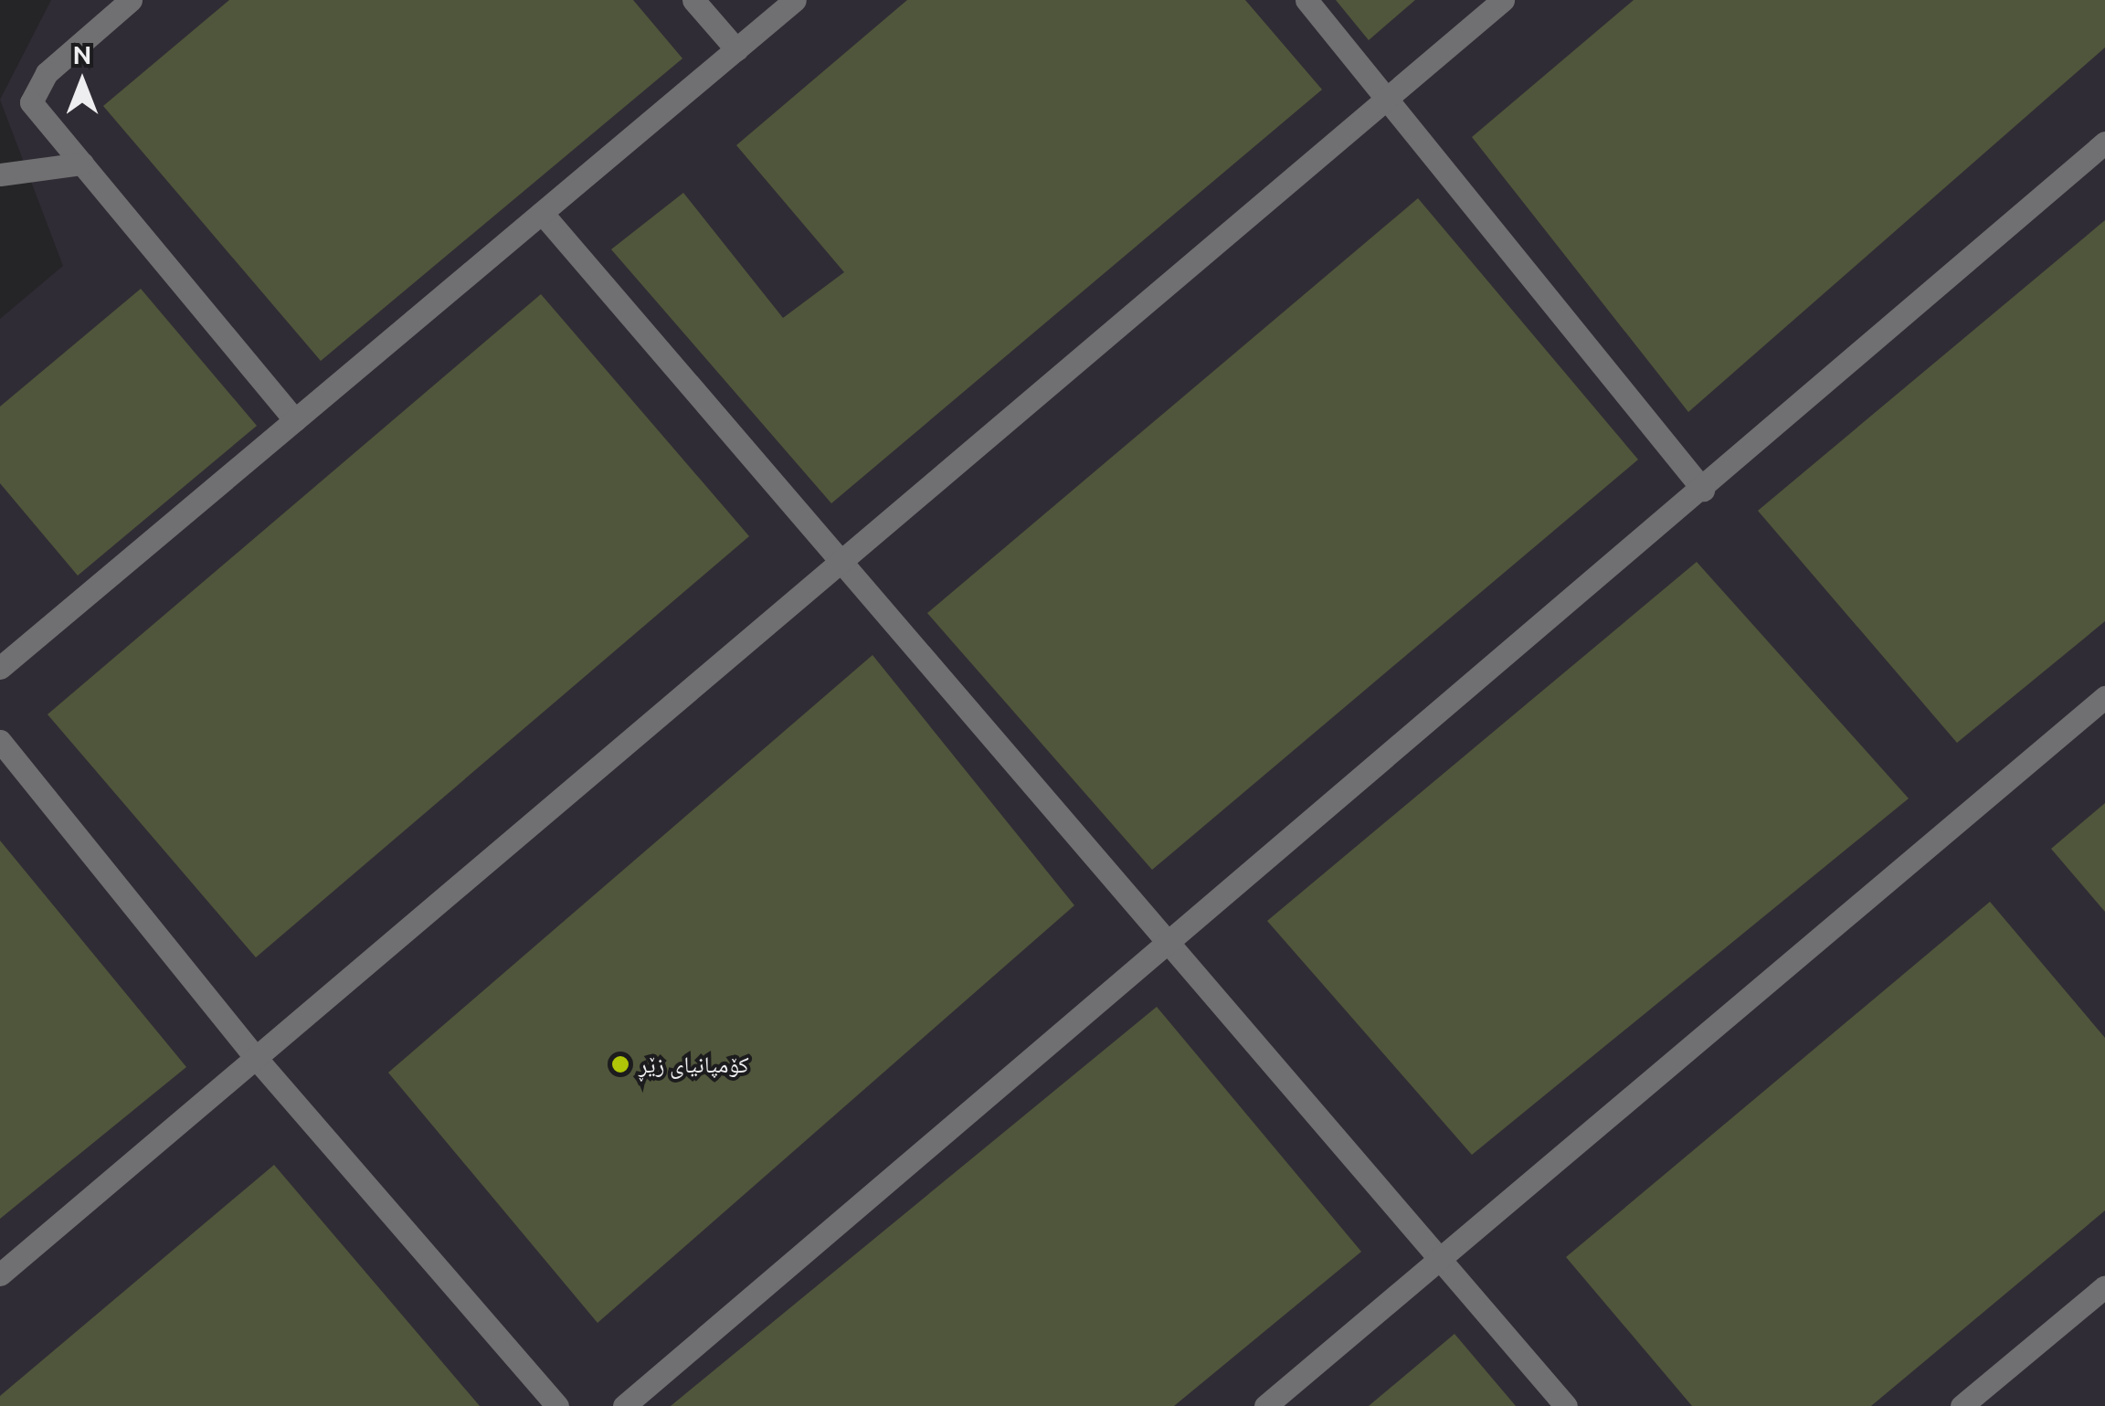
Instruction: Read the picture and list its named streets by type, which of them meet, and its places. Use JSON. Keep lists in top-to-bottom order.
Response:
{
  "places": ["کۆمپانیای زێڕ"],
  "north": "top"
}
